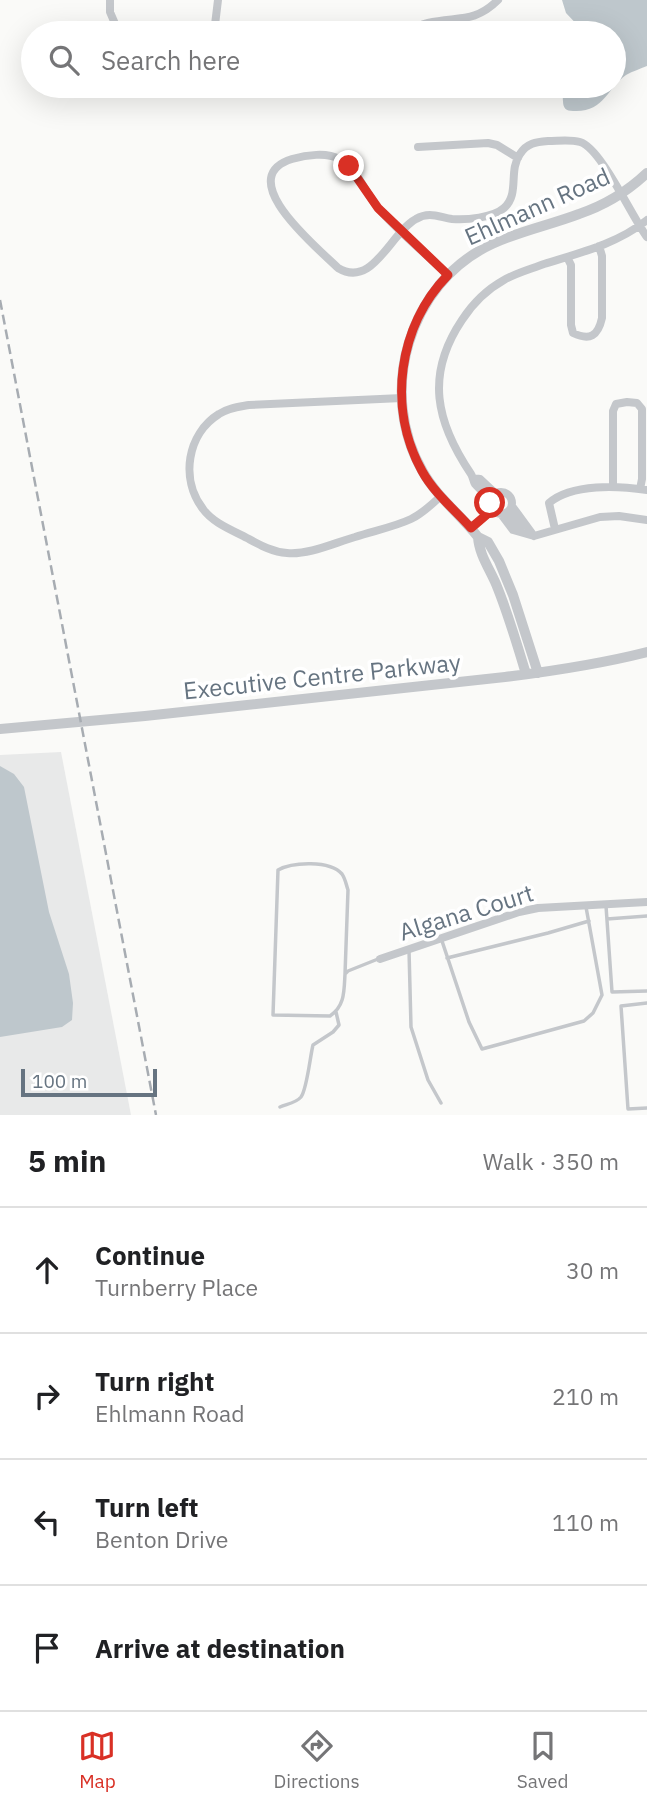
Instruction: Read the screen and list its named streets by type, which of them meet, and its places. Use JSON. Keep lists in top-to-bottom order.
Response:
{
  "streets": {
    "street": ["Ehlmann Road", "Executive Centre Parkway", "Algana Court"]
  },
  "crossings": [
    ["Ehlmann Road", "Executive Centre Parkway"]
  ],
  "scale_bar": "100 m",
  "page": {
    "search": "Search here",
    "scale": "100 m",
    "heading": ["5 min", "Walk · 350 m"],
    "list": [
      ["Continue", "Turnberry Place", "30 m"],
      ["Turn right", "Ehlmann Road", "210 m"],
      ["Turn left", "Benton Drive", "110 m"],
      "Arrive at destination"
    ],
    "nav": ["Map", "Directions", "Saved"]
  }
}
